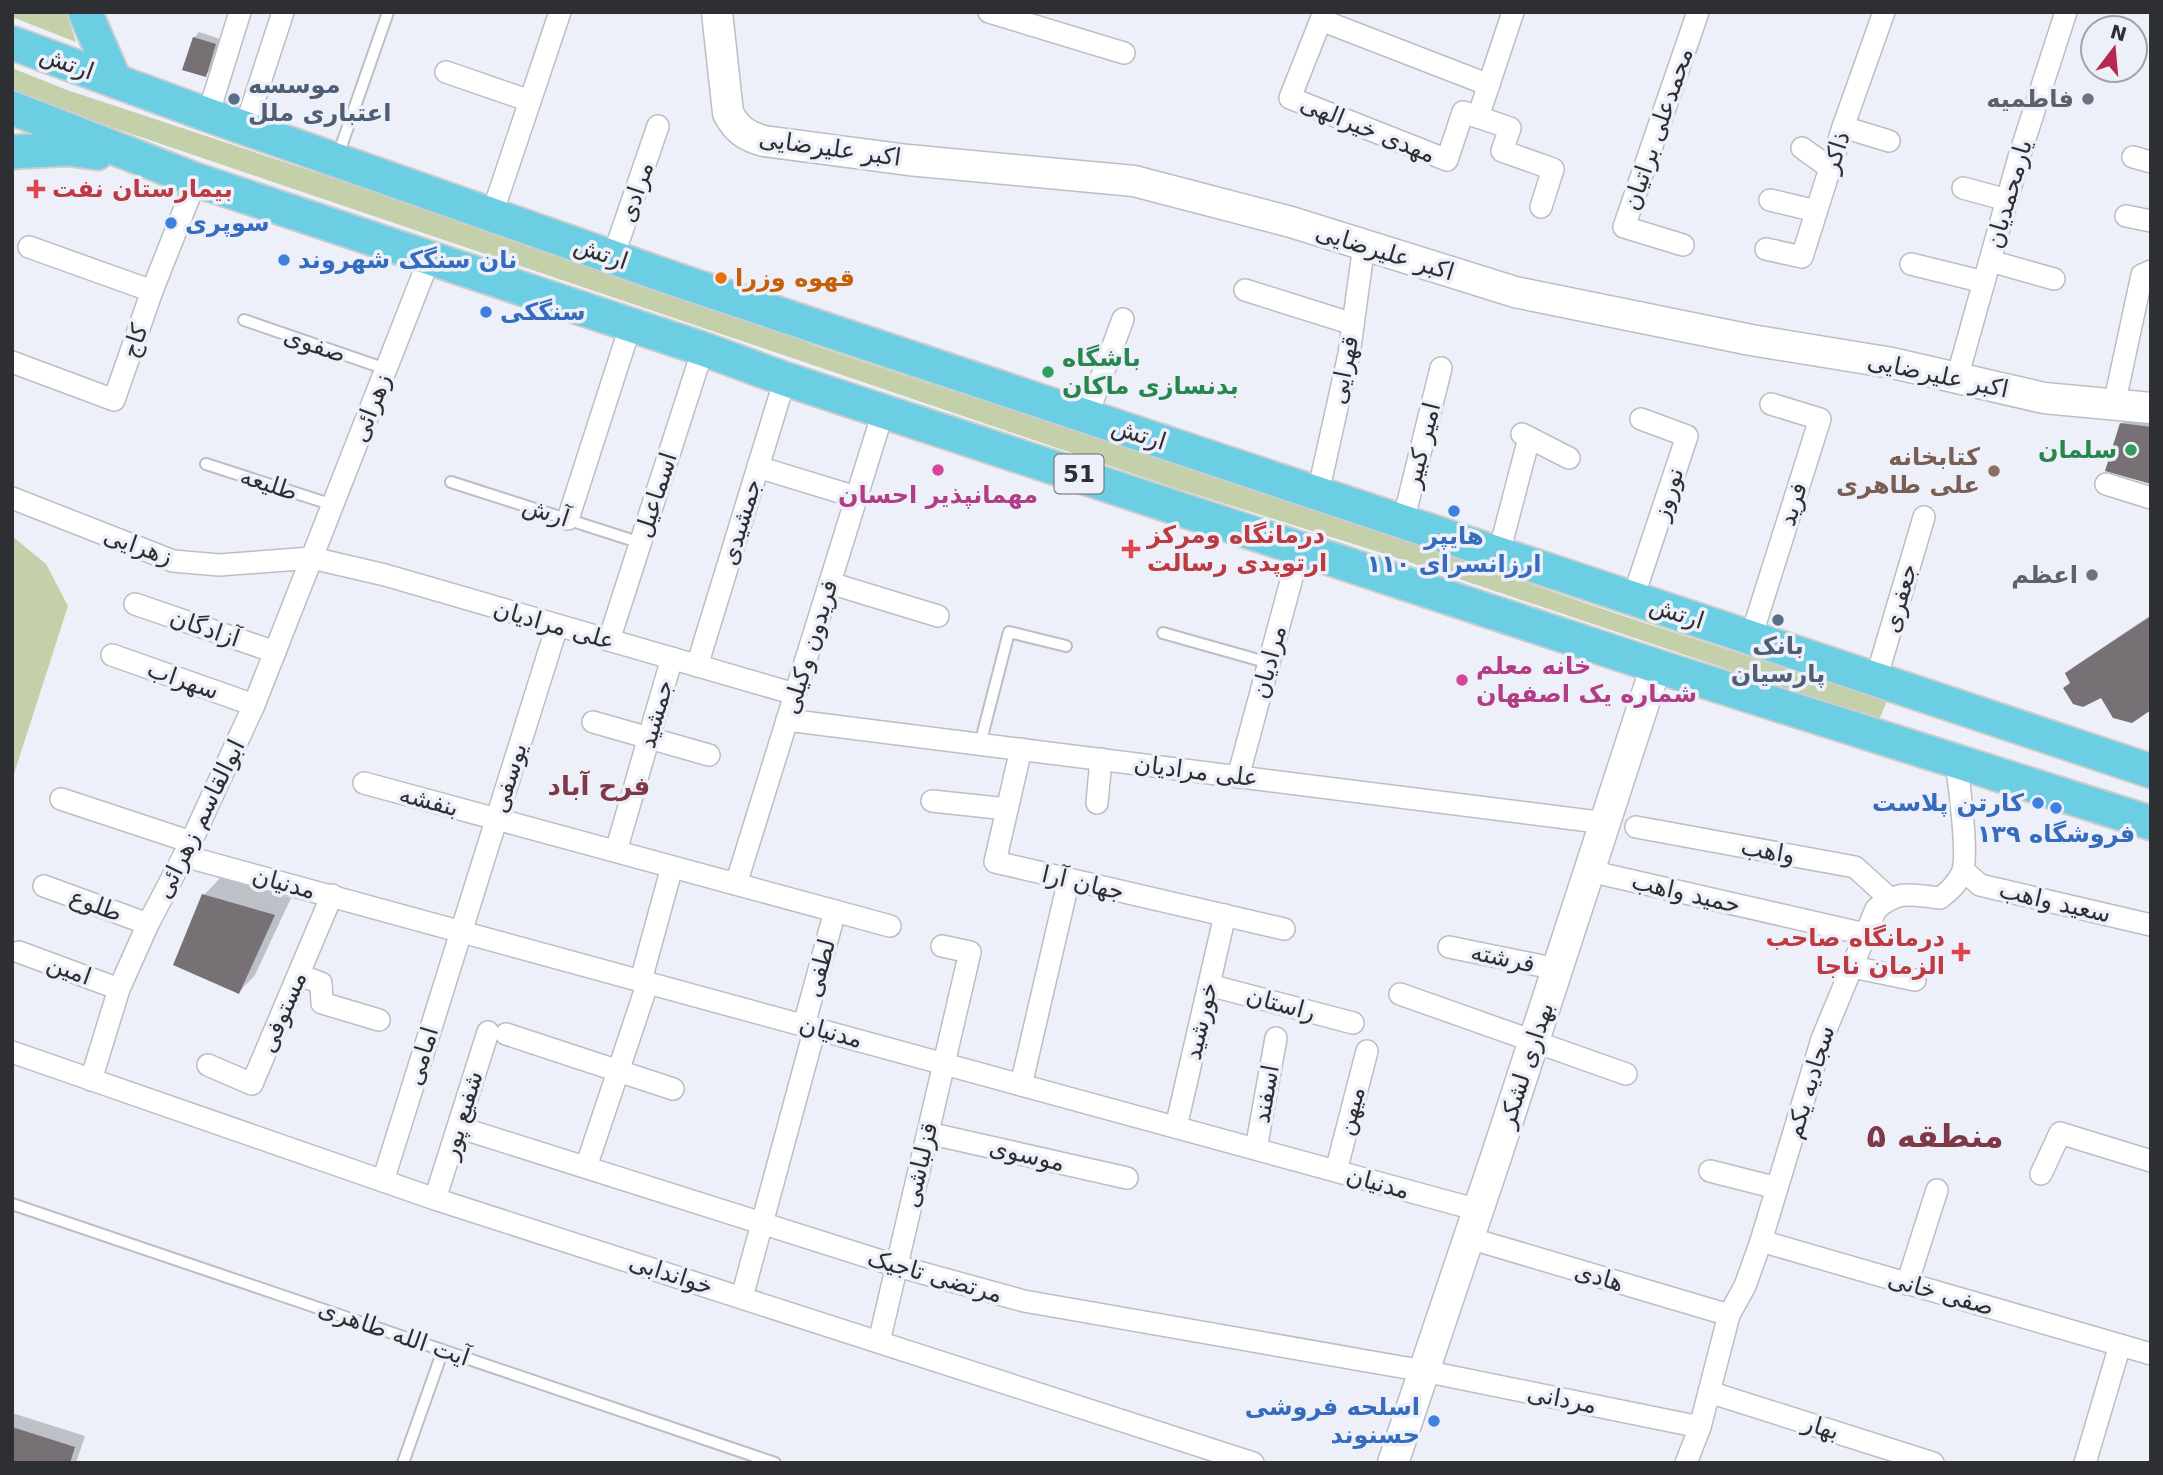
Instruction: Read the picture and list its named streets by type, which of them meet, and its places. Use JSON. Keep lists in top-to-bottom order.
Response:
{
  "streets": {
    "main road": ["ارتش", "51"],
    "street": [
      "مهدی خیرالهی",
      "محمدعلی براتیان",
      "اکبر علیرضایی",
      "ذاکر",
      "مرادی",
      "یارمحمدیان",
      "کاج",
      "قهرایی",
      "زهرائی",
      "امیر کبیر",
      "نوروز",
      "اسماعیل",
      "فرید",
      "جمشیدی",
      "زهرایی",
      "جعفری",
      "علی مرادیان",
      "آزادگان",
      "فریدون وکیلی",
      "مرادیان",
      "سهراب",
      "جمشید",
      "یوسفی",
      "بنفشه",
      "ابوالقاسم زهرائی",
      "واهب",
      "مدنیان",
      "جهان آرا",
      "حمید واهب",
      "سعید واهب",
      "طلوع",
      "فرشته",
      "لطفی",
      "امین",
      "راستان",
      "مستوفی",
      "خورشید",
      "امامی",
      "بهداری لشکر",
      "سجادیه یکم",
      "اسفند",
      "میهن",
      "شفیع پور",
      "موسوی",
      "قزلباشی",
      "خواندابی",
      "مرتضی تاجیک",
      "هادی",
      "صفی خانی",
      "مردانی",
      "بهار"
    ],
    "lane": [
      "صفوی",
      "طلیعه",
      "آرش",
      "آیت الله طاهری"
    ]
  },
  "crossings": [
    ["ارتش", "مرادی"],
    ["ارتش", "قهرایی"],
    ["ارتش", "امیر کبیر"],
    ["ارتش", "نوروز"],
    ["ارتش", "فرید"],
    ["ارتش", "جعفری"],
    ["اکبر علیرضایی", "یارمحمدیان"],
    ["اکبر علیرضایی", "قهرایی"],
    ["کاج", "51"],
    ["صفوی", "زهرائی"],
    ["زهرائی", "51"],
    ["زهرائی", "طلیعه"],
    ["زهرائی", "زهرایی"],
    ["زهرائی", "علی مرادیان"],
    ["زهرائی", "ابوالقاسم زهرائی"],
    ["51", "اسماعیل"],
    ["51", "جمشیدی"],
    ["51", "فریدون وکیلی"],
    ["51", "مرادیان"],
    ["51", "بهداری لشکر"],
    ["اسماعیل", "آرش"],
    ["اسماعیل", "علی مرادیان"],
    ["جمشیدی", "علی مرادیان"],
    ["زهرایی", "علی مرادیان"],
    ["زهرایی", "ابوالقاسم زهرائی"],
    ["علی مرادیان", "فریدون وکیلی"],
    ["علی مرادیان", "مرادیان"],
    ["علی مرادیان", "جمشید"],
    ["علی مرادیان", "یوسفی"],
    ["علی مرادیان", "ابوالقاسم زهرائی"],
    ["علی مرادیان", "جهان آرا"],
    ["علی مرادیان", "بهداری لشکر"],
    ["آزادگان", "ابوالقاسم زهرائی"],
    ["فریدون وکیلی", "بنفشه"],
    ["سهراب", "ابوالقاسم زهرائی"],
    ["جمشید", "بنفشه"],
    ["یوسفی", "بنفشه"],
    ["یوسفی", "مدنیان"],
    ["یوسفی", "امامی"],
    ["بنفشه", "لطفی"],
    ["ابوالقاسم زهرائی", "مدنیان"],
    ["ابوالقاسم زهرائی", "طلوع"],
    ["ابوالقاسم زهرائی", "امین"],
    ["ابوالقاسم زهرائی", "خواندابی"],
    ["واهب", "سجادیه یکم"],
    ["مدنیان", "لطفی"],
    ["مدنیان", "مستوفی"],
    ["مدنیان", "خورشید"],
    ["مدنیان", "امامی"],
    ["مدنیان", "بهداری لشکر"],
    ["مدنیان", "اسفند"],
    ["مدنیان", "میهن"],
    ["مدنیان", "قزلباشی"],
    ["جهان آرا", "خورشید"],
    ["حمید واهب", "بهداری لشکر"],
    ["حمید واهب", "سجادیه یکم"],
    ["فرشته", "بهداری لشکر"],
    ["لطفی", "خواندابی"],
    ["لطفی", "مرتضی تاجیک"],
    ["راستان", "خورشید"],
    ["امامی", "خواندابی"],
    ["بهداری لشکر", "مرتضی تاجیک"],
    ["بهداری لشکر", "هادی"],
    ["بهداری لشکر", "مردانی"],
    ["سجادیه یکم", "هادی"],
    ["سجادیه یکم", "صفی خانی"],
    ["سجادیه یکم", "مردانی"],
    ["سجادیه یکم", "بهار"],
    ["شفیع پور", "خواندابی"],
    ["شفیع پور", "مرتضی تاجیک"],
    ["موسوی", "قزلباشی"],
    ["قزلباشی", "خواندابی"],
    ["قزلباشی", "مرتضی تاجیک"],
    ["مرتضی تاجیک", "مردانی"]
  ],
  "districts": ["فرح آباد", "منطقه ۵"],
  "places": {
    "other": [
      "موسسه اعتباری ملل",
      "فاطمیه",
      "سوپری",
      "نان سنگک شهروند",
      "قهوه وزرا",
      "سنگکی",
      "باشگاه بدنسازی ماکان",
      "سلمان",
      "مهمانپذیر احسان",
      "کتابخانه علی طاهری",
      "هایپر ارزانسرای ۱۱۰",
      "اعظم",
      "بانک پارسیان",
      "خانه معلم شماره یک اصفهان",
      "کارتن پلاست",
      "فروشگاه ۱۳۹",
      "اسلحه فروشی حسنوند"
    ],
    "health": ["بیمارستان نفت", "درمانگاه ومرکز ارتوپدی رسالت", "درمانگاه صاحب الزمان ناجا"]
  },
  "north": "top"
}
